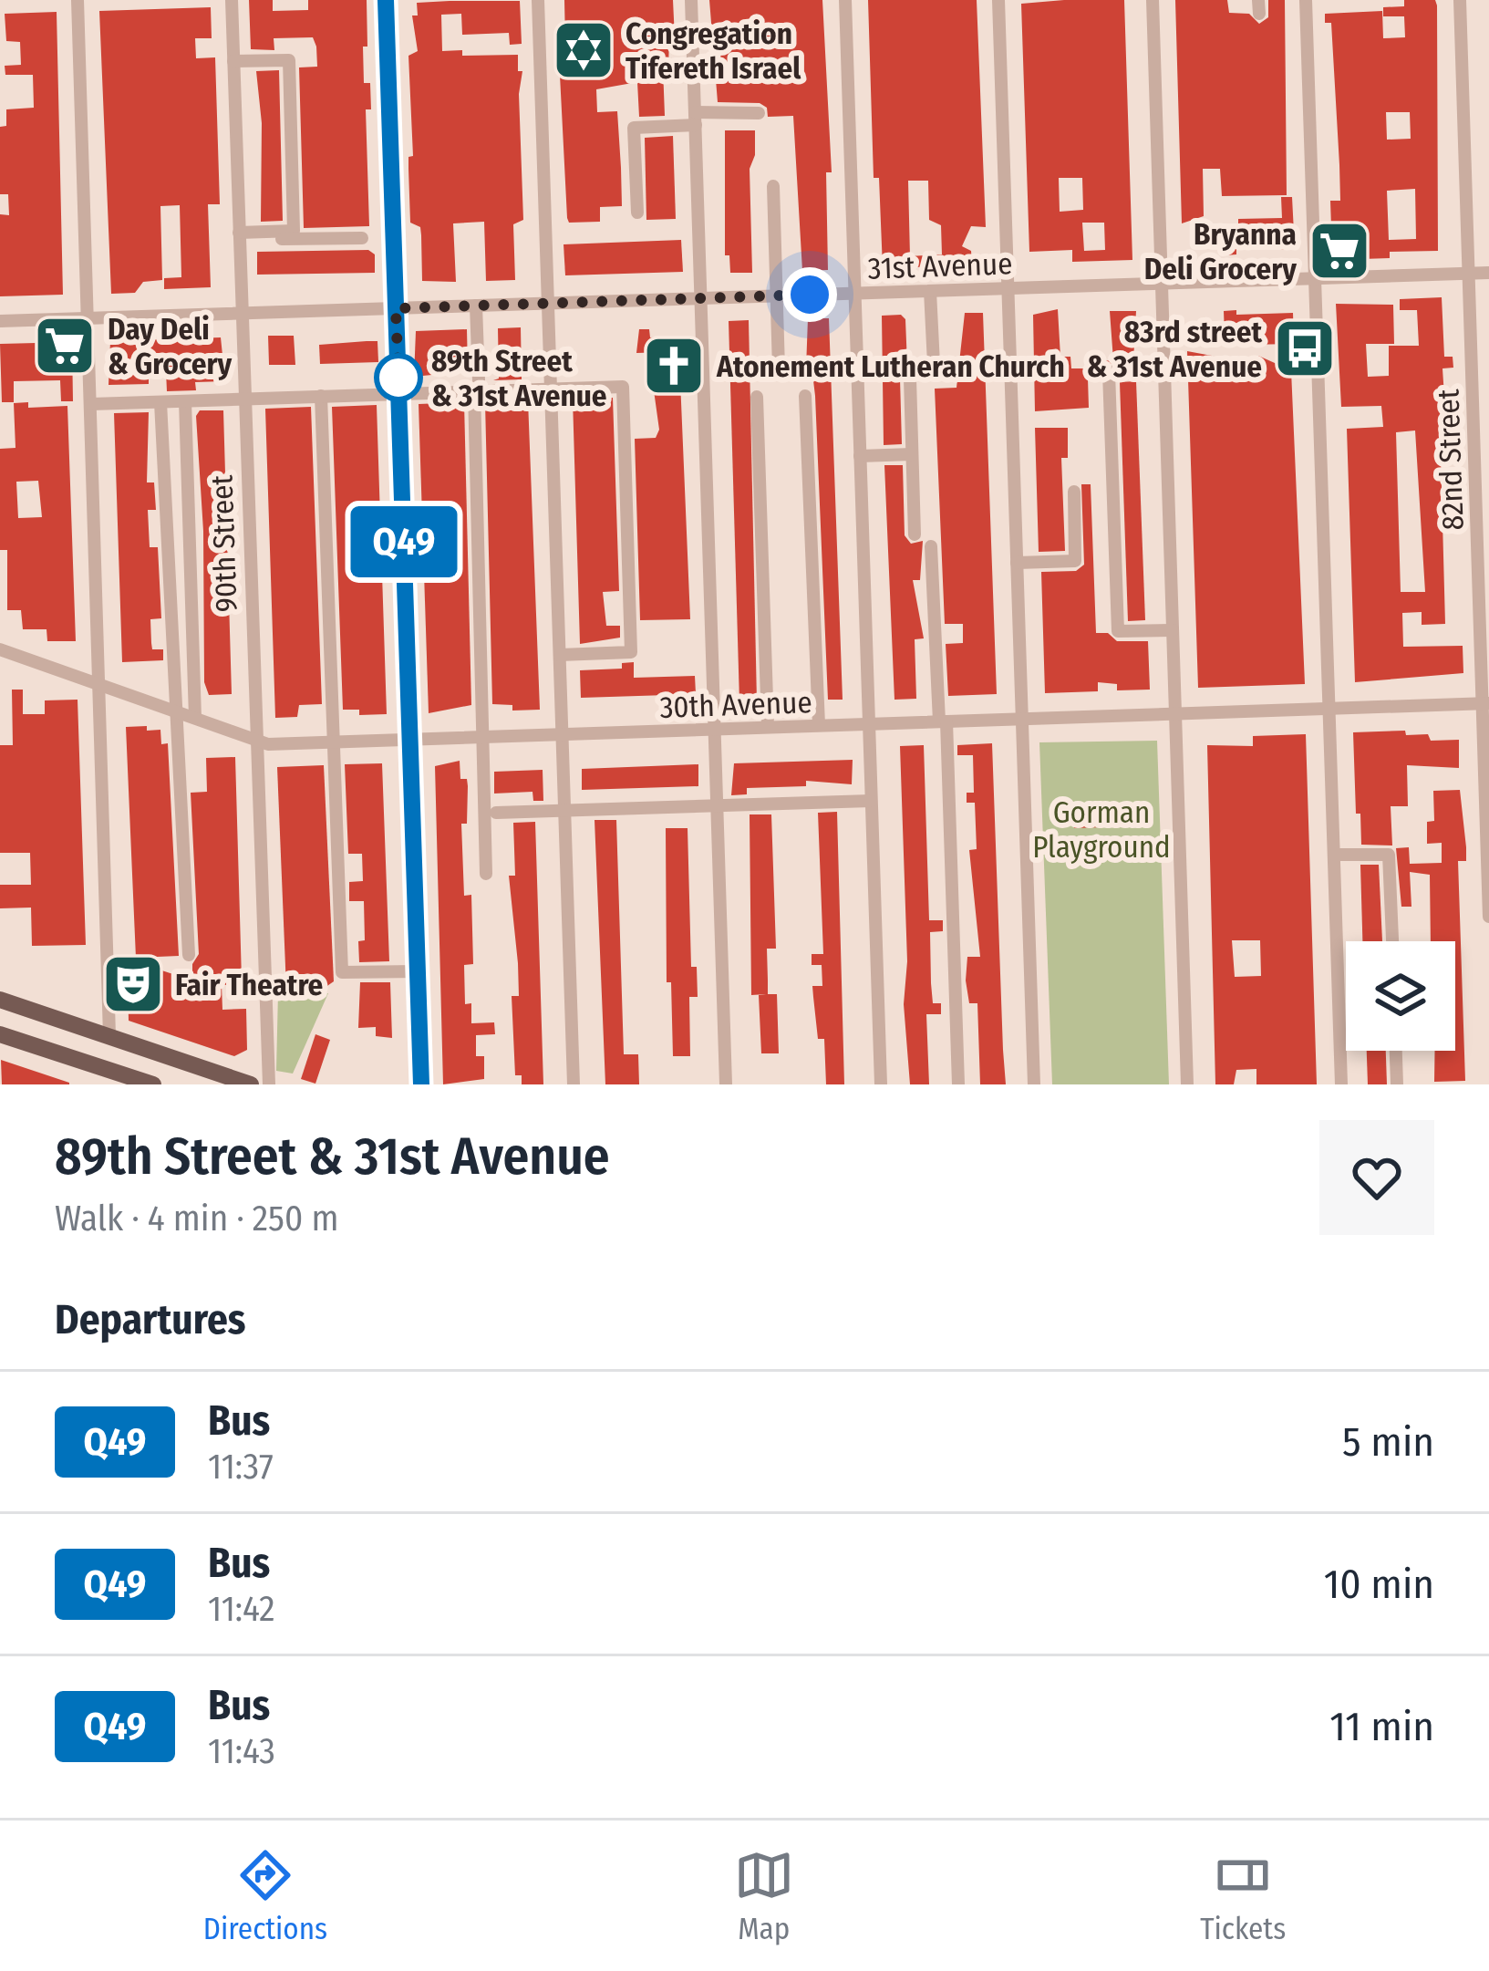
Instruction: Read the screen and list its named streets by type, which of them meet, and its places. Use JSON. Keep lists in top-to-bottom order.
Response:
{
  "streets": {
    "street": [
      "31st Avenue",
      "82nd Street",
      "90th Street",
      "30th Avenue"
    ]
  },
  "crossings": [
    ["31st Avenue", "82nd Street"],
    ["31st Avenue", "90th Street"],
    ["82nd Street", "30th Avenue"],
    ["90th Street", "30th Avenue"]
  ],
  "parks": ["Gorman Playground"],
  "places": {
    "synagogue": ["Congregation Tifereth Israel"],
    "supermarket": ["Bryanna Deli Grocery", "Day Deli & Grocery"],
    "bus stop": ["83rd street & 31st Avenue"],
    "church": ["Atonement Lutheran Church"],
    "other": ["89th Street & 31st Avenue"],
    "theatre": ["Fair Theatre"]
  },
  "lines": ["bus line Q49"],
  "page": {
    "on_map": "Q49",
    "heading": [
      ["89th Street & 31st Avenue", "Walk · 4 min · 250 m"],
      "Departures"
    ],
    "list": [
      {
        "mark": "Q49",
        "name": "Bus",
        "note": "11:37",
        "value": "5 min"
      },
      {
        "mark": "Q49",
        "name": "Bus",
        "note": "11:42",
        "value": "10 min"
      },
      {
        "mark": "Q49",
        "name": "Bus",
        "note": "11:43",
        "value": "11 min"
      }
    ],
    "tabs": ["Directions", "Map", "Tickets"]
  }
}
